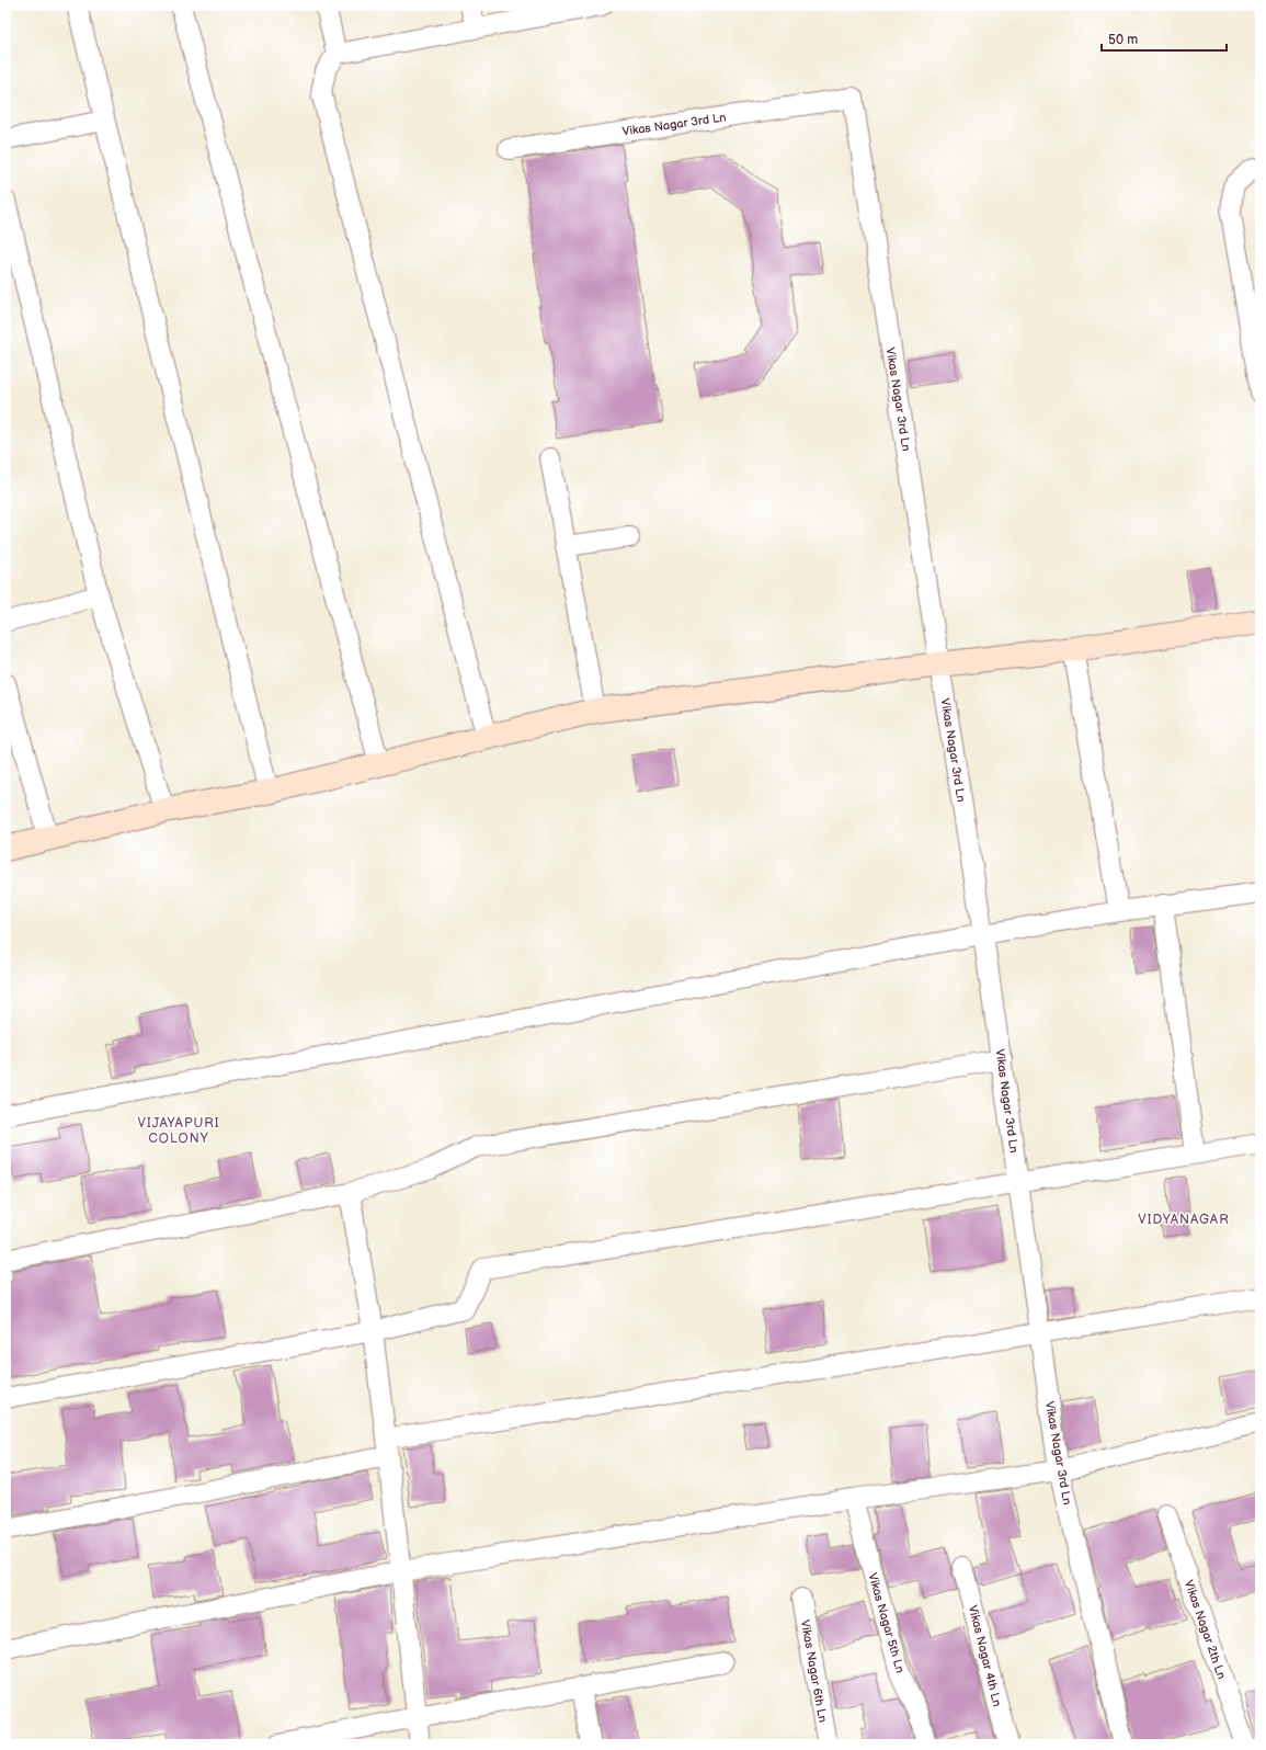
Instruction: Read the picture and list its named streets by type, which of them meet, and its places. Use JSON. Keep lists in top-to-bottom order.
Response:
{
  "streets": {
    "street": [
      "Vikas Nagar 3rd Ln",
      "Vikas Nagar 5th Ln",
      "Vikas Nagar 2th Ln",
      "Vikas Nagar 4th Ln",
      "Vikas Nagar 6th Ln"
    ]
  },
  "districts": ["VIJAYAPURI COLONY", "VIDYANAGAR"],
  "scale_bar": "50 m"
}
